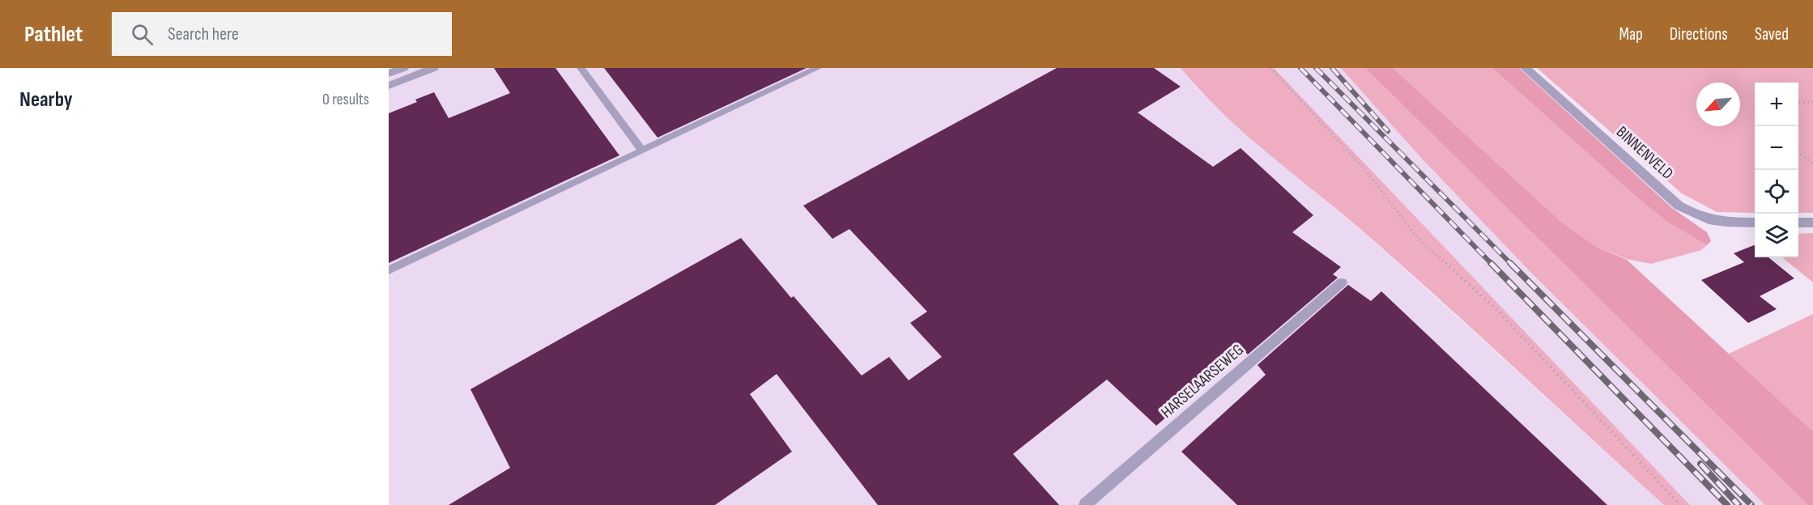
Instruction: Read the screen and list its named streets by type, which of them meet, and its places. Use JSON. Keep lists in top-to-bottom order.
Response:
{
  "streets": {
    "street": ["BINNENVELD"],
    "lane": ["HARSELAARSEWEG"]
  },
  "north": "bottom left",
  "page": {
    "header": "Pathlet",
    "search": "Search here",
    "nav": ["Map", "Directions", "Saved"],
    "heading": ["Nearby", "0 results"],
    "map_buttons": ["+", "−"]
  }
}
